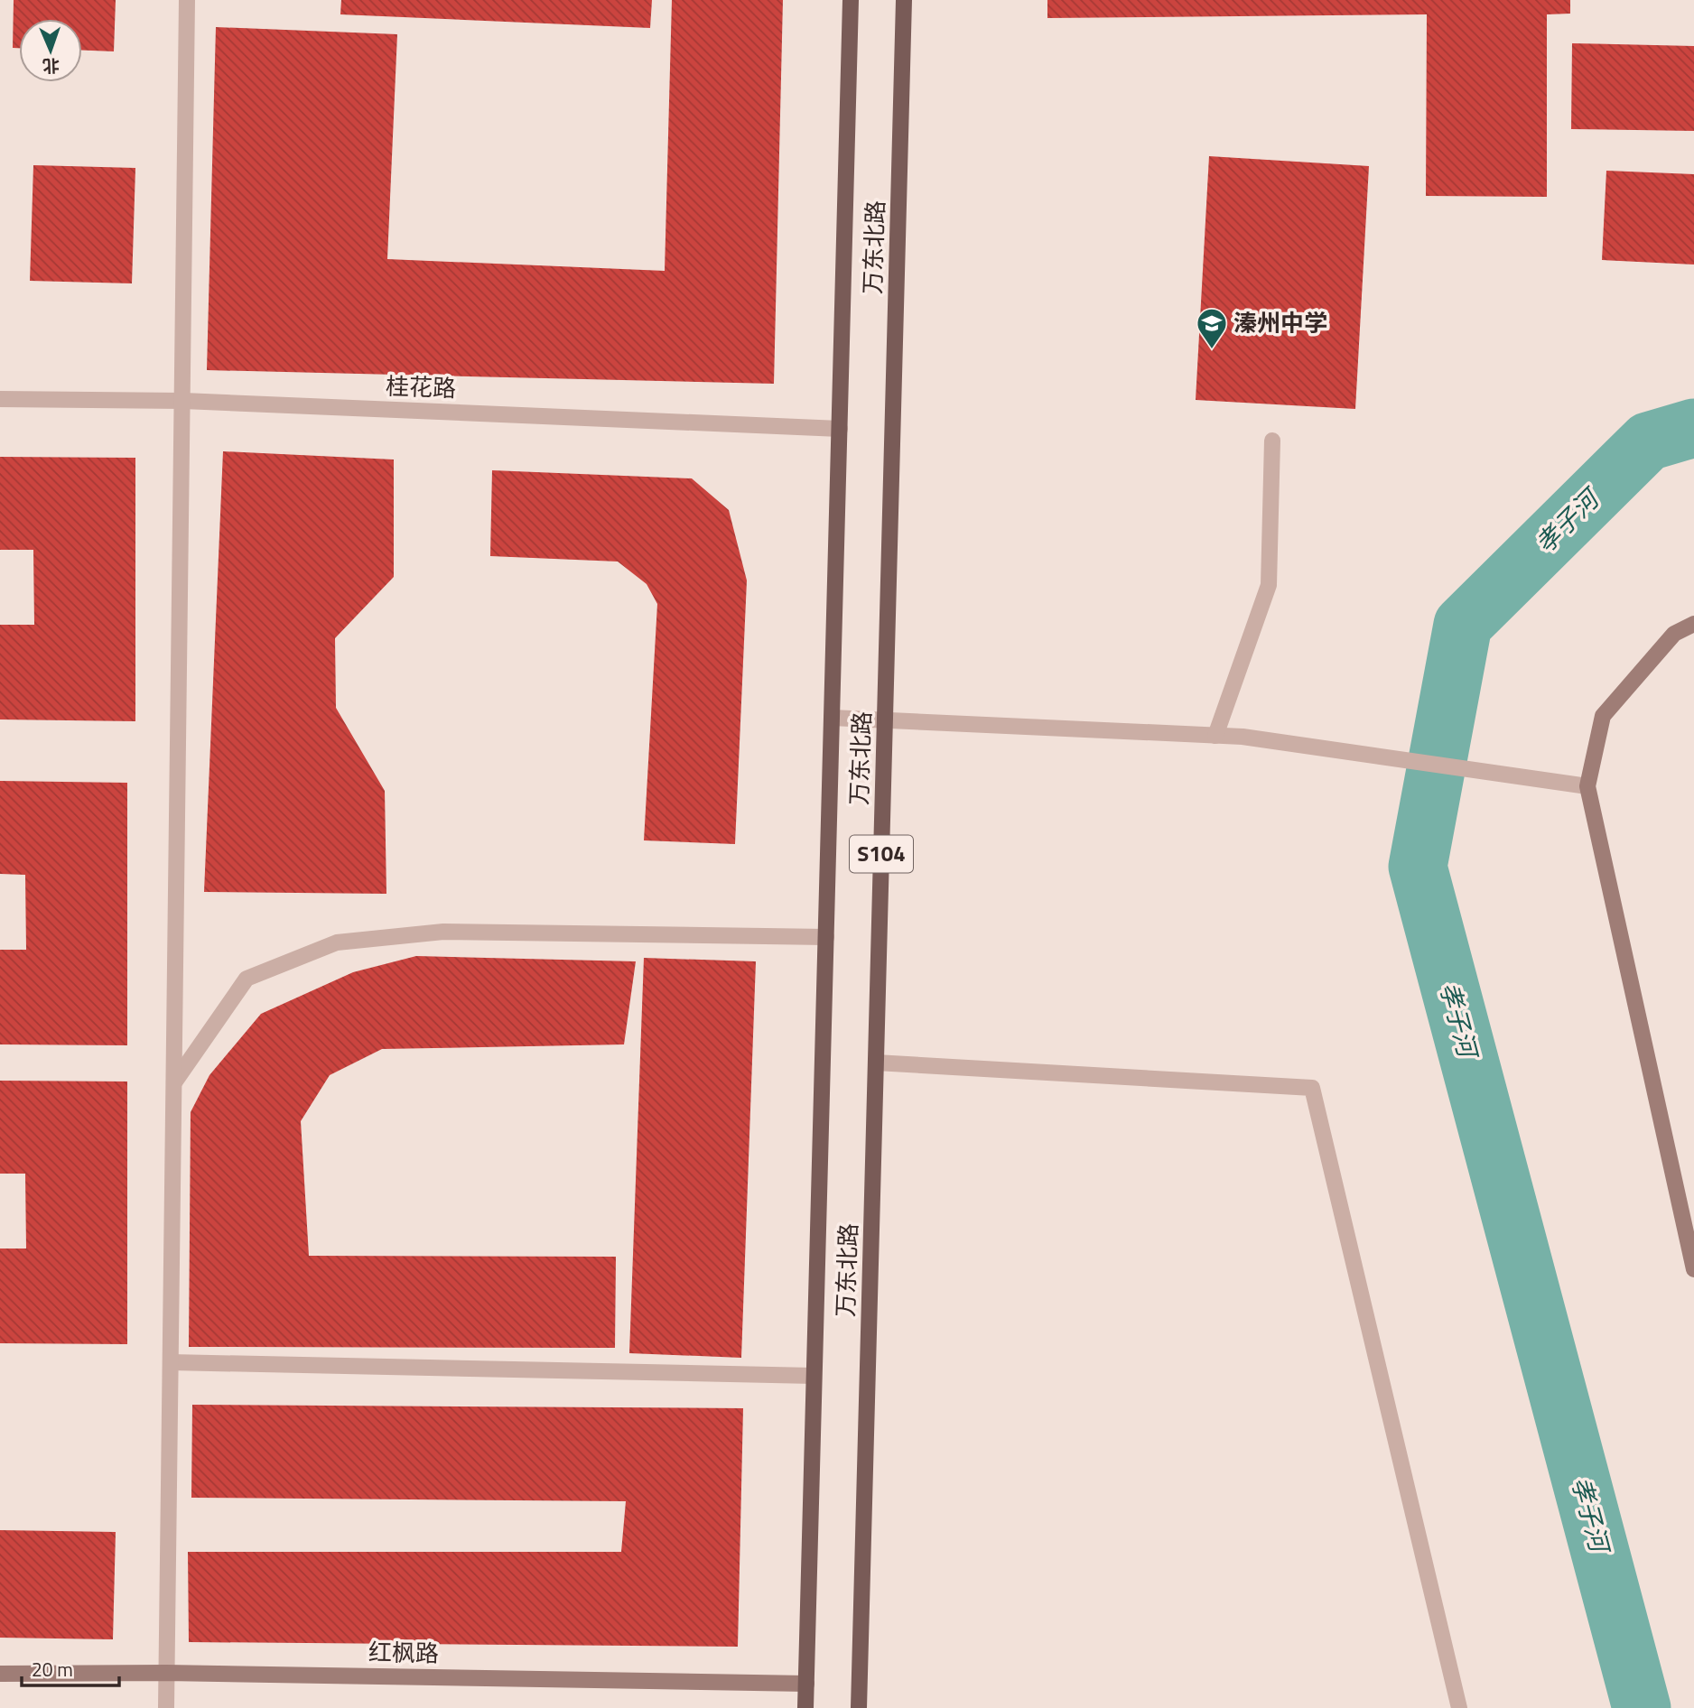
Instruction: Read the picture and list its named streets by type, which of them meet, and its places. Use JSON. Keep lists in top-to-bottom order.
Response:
{
  "streets": {
    "main road": ["万东北路", "S104"],
    "street": ["桂花路", "红枫路"]
  },
  "crossings": [
    ["万东北路", "桂花路"],
    ["万东北路", "红枫路"]
  ],
  "water": ["孝子河"],
  "places": {
    "school or university": ["溱州中学"]
  },
  "scale_bar": "20 m",
  "north": "bottom"
}
